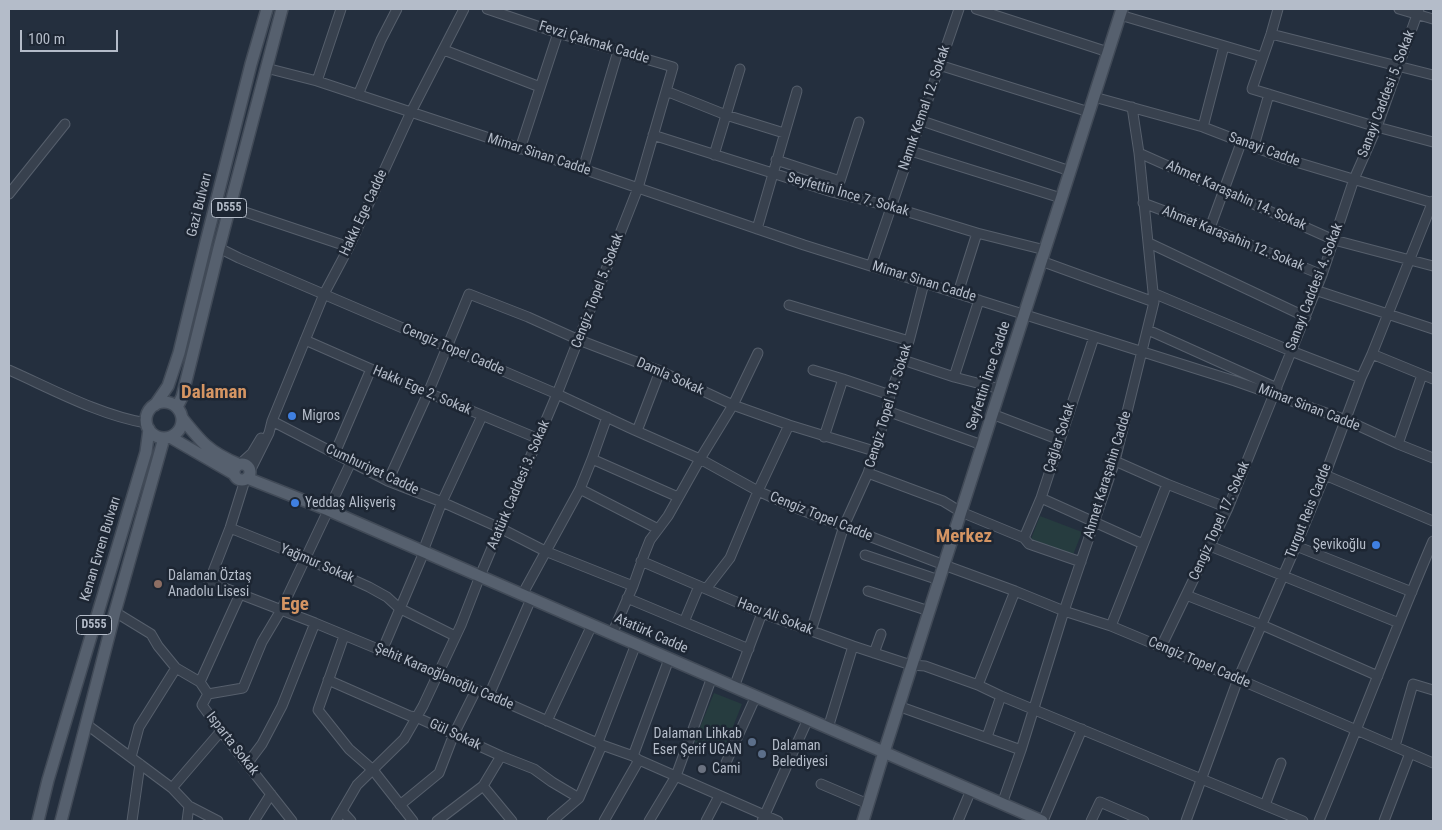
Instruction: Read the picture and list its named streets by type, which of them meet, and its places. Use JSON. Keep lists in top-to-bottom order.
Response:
{
  "streets": {
    "main road": [
      "Gazi Bulvarı",
      "D555",
      "Seyfettin İnce Cadde",
      "Kenan Evren Bulvarı",
      "Atatürk Cadde"
    ],
    "street": [
      "Fevzi Çakmak Cadde",
      "Sanayi Caddesi 5. Sokak",
      "Namık Kemal 12. Sokak",
      "Sanayi Cadde",
      "Mimar Sinan Cadde",
      "Seyfettin İnce 7. Sokak",
      "Ahmet Karaşahin 14. Sokak",
      "Hakkı Ege Cadde",
      "Ahmet Karaşahin 12. Sokak",
      "Sanayi Caddesi 4. Sokak",
      "Cengiz Topel 5. Sokak",
      "Cengiz Topel Cadde",
      "Damla Sokak",
      "Hakkı Ege 2. Sokak",
      "Cengiz Topel 13. Sokak",
      "Çağlar Sokak",
      "Cumhuriyet Cadde",
      "Ahmet Karaşahin Cadde",
      "Atatürk Caddesi 3. Sokak",
      "Turgut Reis Cadde",
      "Cengiz Topel 17. Sokak",
      "Yağmur Sokak",
      "Hacı Ali Sokak",
      "Şehit Karaoğlanoğlu Cadde",
      "Gül Sokak",
      "Isparta Sokak"
    ]
  },
  "crossings": [
    ["Fevzi Çakmak Cadde", "Cengiz Topel 5. Sokak"],
    ["Sanayi Caddesi 5. Sokak", "Sanayi Cadde"],
    ["Sanayi Caddesi 5. Sokak", "Sanayi Caddesi 4. Sokak"],
    ["Namık Kemal 12. Sokak", "Mimar Sinan Cadde"],
    ["Namık Kemal 12. Sokak", "Seyfettin İnce 7. Sokak"],
    ["Sanayi Cadde", "Sanayi Caddesi 4. Sokak"],
    ["Sanayi Cadde", "Seyfettin İnce Cadde"],
    ["Sanayi Cadde", "Ahmet Karaşahin Cadde"],
    ["Sanayi Cadde", "Turgut Reis Cadde"],
    ["Mimar Sinan Cadde", "Gazi Bulvarı"],
    ["Mimar Sinan Cadde", "Hakkı Ege Cadde"],
    ["Mimar Sinan Cadde", "Sanayi Caddesi 4. Sokak"],
    ["Mimar Sinan Cadde", "Cengiz Topel 5. Sokak"],
    ["Mimar Sinan Cadde", "Seyfettin İnce Cadde"],
    ["Mimar Sinan Cadde", "Cengiz Topel 13. Sokak"],
    ["Mimar Sinan Cadde", "Çağlar Sokak"],
    ["Mimar Sinan Cadde", "Ahmet Karaşahin Cadde"],
    ["Mimar Sinan Cadde", "Turgut Reis Cadde"],
    ["Mimar Sinan Cadde", "Cengiz Topel 17. Sokak"],
    ["Seyfettin İnce 7. Sokak", "Sanayi Caddesi 4. Sokak"],
    ["Seyfettin İnce 7. Sokak", "Cengiz Topel 5. Sokak"],
    ["Seyfettin İnce 7. Sokak", "Seyfettin İnce Cadde"],
    ["Seyfettin İnce 7. Sokak", "Ahmet Karaşahin Cadde"],
    ["Seyfettin İnce 7. Sokak", "Turgut Reis Cadde"],
    ["Ahmet Karaşahin 14. Sokak", "Sanayi Caddesi 4. Sokak"],
    ["Ahmet Karaşahin 14. Sokak", "Ahmet Karaşahin Cadde"],
    ["Ahmet Karaşahin 14. Sokak", "Turgut Reis Cadde"],
    ["Gazi Bulvarı", "D555"],
    ["Gazi Bulvarı", "Cengiz Topel Cadde"],
    ["Gazi Bulvarı", "Kenan Evren Bulvarı"],
    ["D555", "Kenan Evren Bulvarı"],
    ["D555", "Isparta Sokak"],
    ["Hakkı Ege Cadde", "Cengiz Topel Cadde"],
    ["Hakkı Ege Cadde", "Hakkı Ege 2. Sokak"],
    ["Hakkı Ege Cadde", "Cumhuriyet Cadde"],
    ["Hakkı Ege Cadde", "Yağmur Sokak"],
    ["Hakkı Ege Cadde", "Atatürk Cadde"],
    ["Hakkı Ege Cadde", "Şehit Karaoğlanoğlu Cadde"],
    ["Ahmet Karaşahin 12. Sokak", "Sanayi Caddesi 4. Sokak"],
    ["Ahmet Karaşahin 12. Sokak", "Ahmet Karaşahin Cadde"],
    ["Sanayi Caddesi 4. Sokak", "Cengiz Topel 17. Sokak"],
    ["Cengiz Topel 5. Sokak", "Cengiz Topel Cadde"],
    ["Cengiz Topel 5. Sokak", "Damla Sokak"],
    ["Cengiz Topel 5. Sokak", "Atatürk Caddesi 3. Sokak"],
    ["Cengiz Topel Cadde", "Seyfettin İnce Cadde"],
    ["Cengiz Topel Cadde", "Damla Sokak"],
    ["Cengiz Topel Cadde", "Cengiz Topel 13. Sokak"],
    ["Cengiz Topel Cadde", "Ahmet Karaşahin Cadde"],
    ["Cengiz Topel Cadde", "Atatürk Caddesi 3. Sokak"],
    ["Cengiz Topel Cadde", "Turgut Reis Cadde"],
    ["Cengiz Topel Cadde", "Cengiz Topel 17. Sokak"],
    ["Seyfettin İnce Cadde", "Hacı Ali Sokak"],
    ["Seyfettin İnce Cadde", "Atatürk Cadde"],
    ["Damla Sokak", "Cengiz Topel 13. Sokak"],
    ["Hakkı Ege 2. Sokak", "Atatürk Caddesi 3. Sokak"],
    ["Cengiz Topel 13. Sokak", "Hacı Ali Sokak"],
    ["Cumhuriyet Cadde", "Atatürk Caddesi 3. Sokak"],
    ["Ahmet Karaşahin Cadde", "Hacı Ali Sokak"],
    ["Ahmet Karaşahin Cadde", "Atatürk Cadde"],
    ["Atatürk Caddesi 3. Sokak", "Yağmur Sokak"],
    ["Atatürk Caddesi 3. Sokak", "Atatürk Cadde"],
    ["Atatürk Caddesi 3. Sokak", "Şehit Karaoğlanoğlu Cadde"],
    ["Atatürk Caddesi 3. Sokak", "Gül Sokak"],
    ["Turgut Reis Cadde", "Hacı Ali Sokak"]
  ],
  "districts": ["Dalaman", "Merkez", "Ege"],
  "places": [
    "Migros",
    "Yeddaş Alişveriş",
    "Şevikoğlu",
    "Dalaman Öztaş Anadolu Lisesi",
    "Dalaman Lihkab Eser Şerif UGAN",
    "Dalaman Belediyesi",
    "Cami"
  ],
  "scale_bar": "100 m"
}
